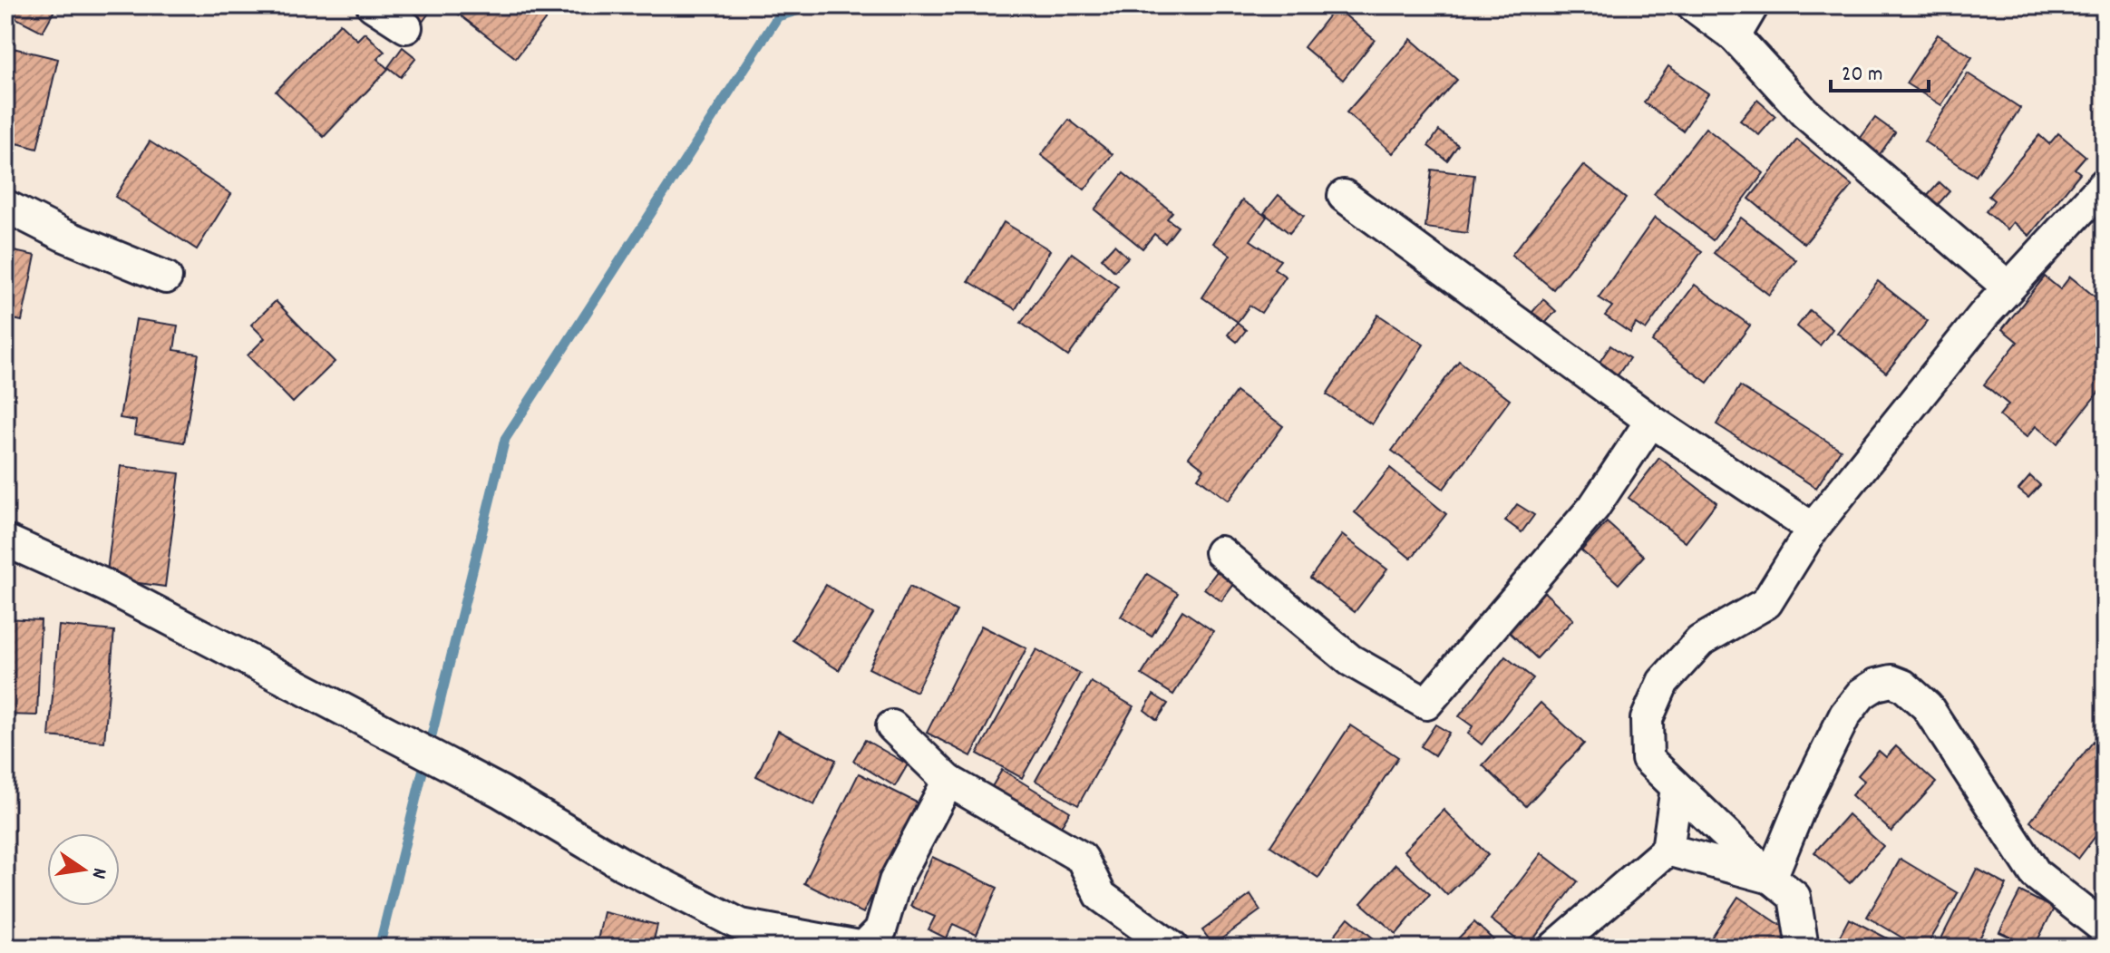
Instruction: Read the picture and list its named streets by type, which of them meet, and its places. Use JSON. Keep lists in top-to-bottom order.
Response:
{
  "scale_bar": "20 m",
  "north": "right"
}
